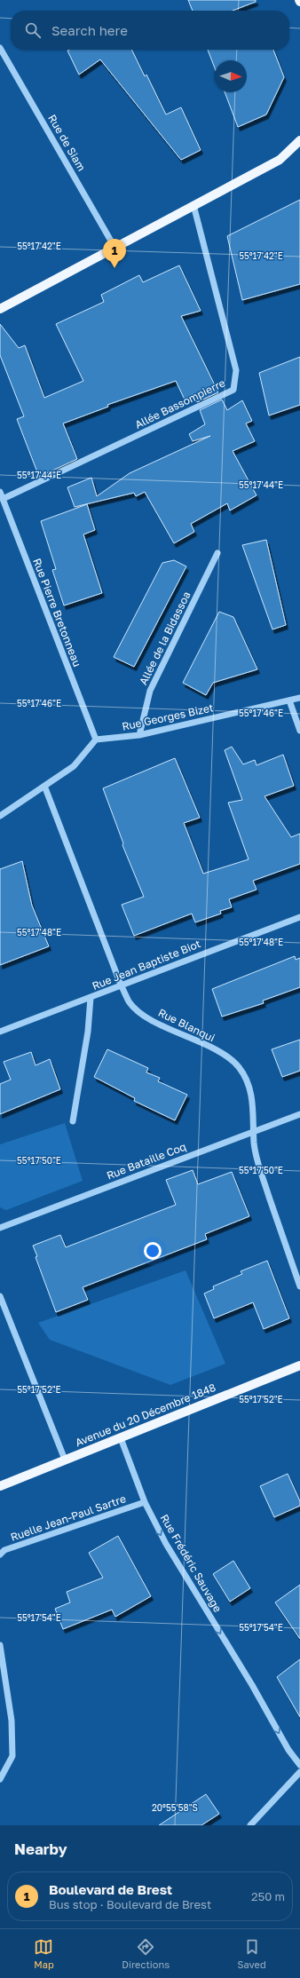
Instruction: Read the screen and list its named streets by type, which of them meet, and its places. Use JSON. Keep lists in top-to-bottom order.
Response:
{
  "streets": {
    "main road": ["Avenue du 20 Décembre 1848"],
    "street": [
      "Rue de Siam",
      "Allée Bassompierre",
      "Rue Pierre Bretonneau",
      "Allée de la Bidassoa",
      "Rue Georges Bizet",
      "Rue Jean Baptiste Biot",
      "Rue Blanqui",
      "Rue Bataille Coq",
      "Ruelle Jean-Paul Sartre",
      "Rue Frédéric Sauvage"
    ]
  },
  "crossings": [
    ["Allée Bassompierre", "Rue Pierre Bretonneau"],
    ["Rue Pierre Bretonneau", "Rue Georges Bizet"],
    ["Allée de la Bidassoa", "Rue Georges Bizet"],
    ["Rue Jean Baptiste Biot", "Rue Blanqui"],
    ["Rue Blanqui", "Rue Bataille Coq"],
    ["Avenue du 20 Décembre 1848", "Rue Frédéric Sauvage"],
    ["Ruelle Jean-Paul Sartre", "Rue Frédéric Sauvage"]
  ],
  "one_way": ["Rue Frédéric Sauvage"],
  "north": "right",
  "page": {
    "search": "Search here",
    "pins": "1",
    "heading": "Nearby",
    "list": [
      {
        "mark": "1",
        "name": "Boulevard de Brest",
        "note": "Bus stop · Boulevard de Brest",
        "value": "250 m"
      }
    ],
    "nav": ["Map", "Directions", "Saved"]
  },
  "coordinates": [
    "55°17'42\"E",
    "55°17'44\"E",
    "55°17'46\"E",
    "55°17'48\"E",
    "55°17'50\"E",
    "55°17'52\"E",
    "55°17'54\"E",
    "20°55'58\"S"
  ]
}
